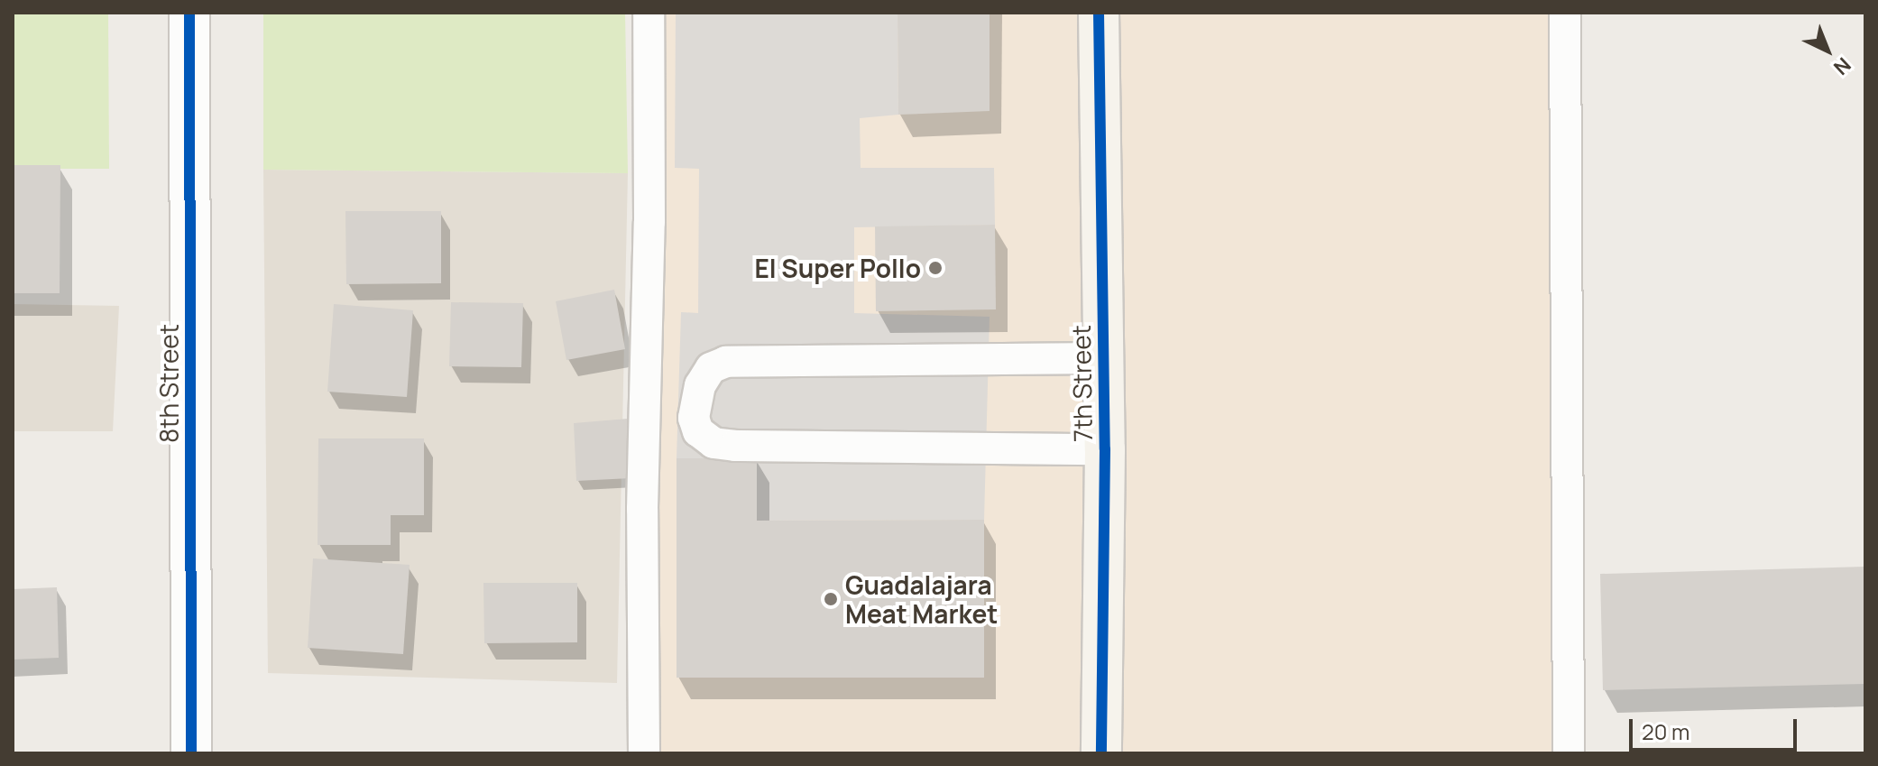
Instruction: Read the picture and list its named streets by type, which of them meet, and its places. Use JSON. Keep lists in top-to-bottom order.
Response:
{
  "streets": {
    "main road": ["7th Street"],
    "street": ["8th Street"]
  },
  "places": ["El Super Pollo", "Guadalajara Meat Market"],
  "scale_bar": "20 m",
  "north": "bottom right"
}
